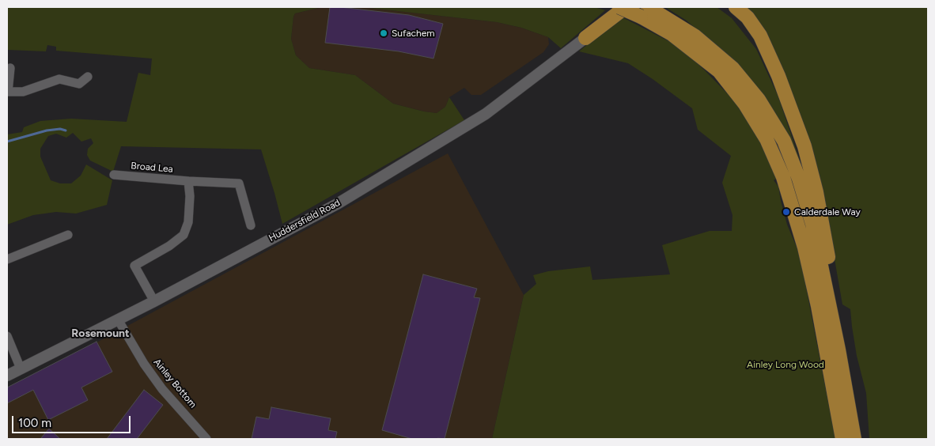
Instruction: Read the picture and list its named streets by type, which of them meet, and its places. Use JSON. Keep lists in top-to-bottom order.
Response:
{
  "streets": {
    "street": ["Broad Lea", "Huddersfield Road", "Ainley Bottom"]
  },
  "crossings": [
    ["Huddersfield Road", "Ainley Bottom"]
  ],
  "districts": ["Rosemount"],
  "parks": ["Ainley Long Wood"],
  "places": ["Sufachem", "Calderdale Way"],
  "scale_bar": "100 m"
}
